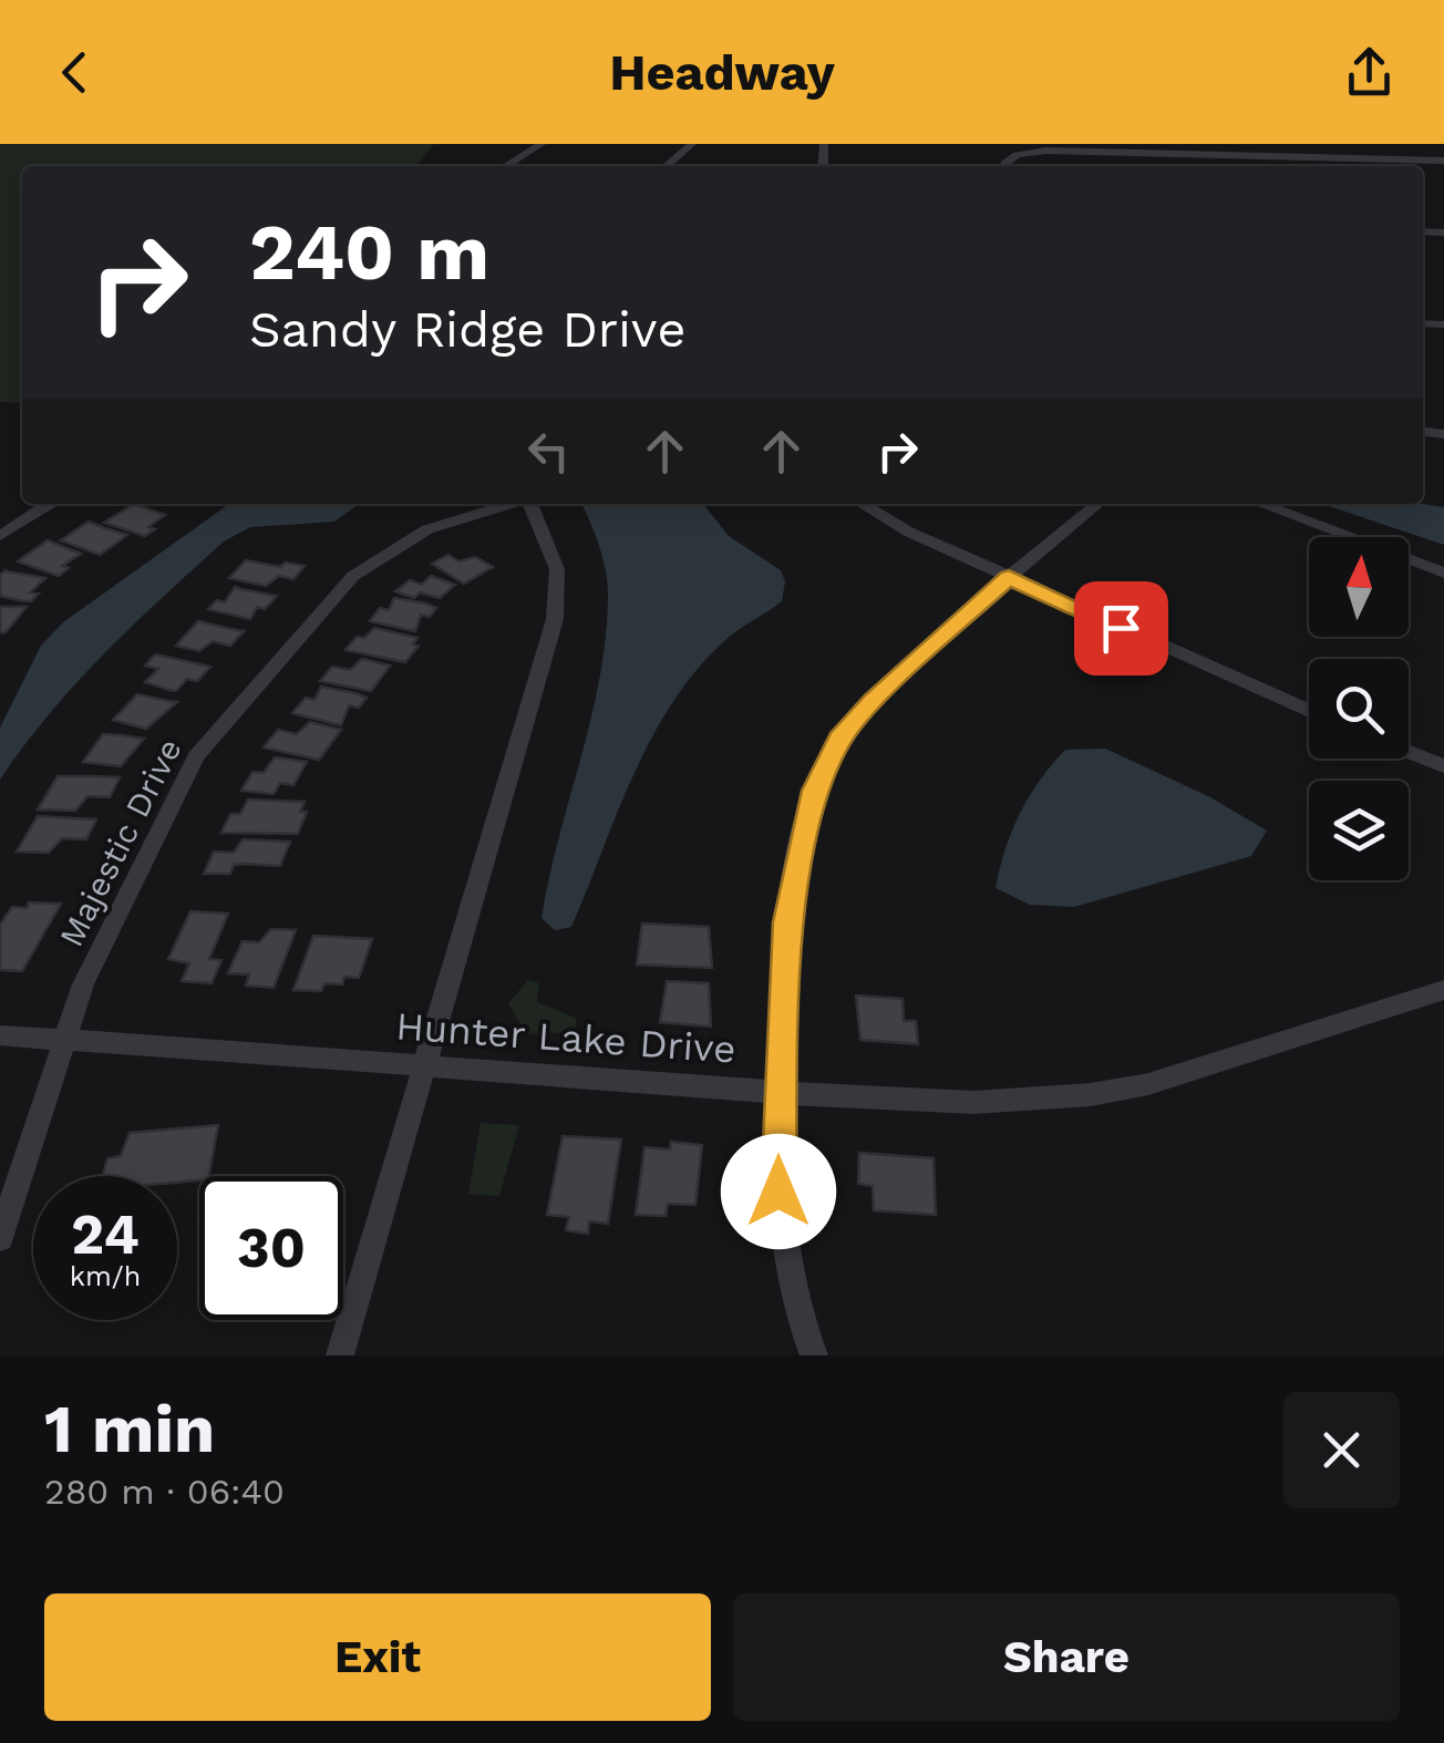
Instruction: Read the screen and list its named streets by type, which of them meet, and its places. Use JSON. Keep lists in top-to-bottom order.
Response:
{
  "streets": {
    "street": ["Majestic Drive", "Hunter Lake Drive"]
  },
  "crossings": [
    ["Majestic Drive", "Hunter Lake Drive"]
  ],
  "north": "top",
  "page": {
    "header": "Headway",
    "turn": ["240 m", "Sandy Ridge Drive"],
    "speed": "24 km/h",
    "limit": "30",
    "heading": ["1 min", "280 m · 06:40"],
    "buttons": ["Exit", "Share"]
  }
}
